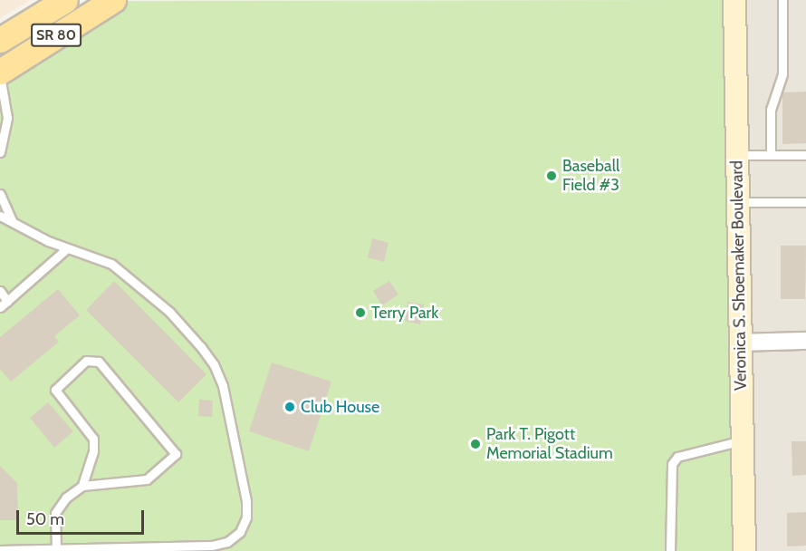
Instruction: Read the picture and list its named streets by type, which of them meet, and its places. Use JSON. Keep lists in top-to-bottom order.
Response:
{
  "streets": {
    "main road": ["SR 80"],
    "street": ["Veronica S. Shoemaker Boulevard"]
  },
  "places": [
    "Baseball Field #3",
    "Terry Park",
    "Club House",
    "Park T. Pigott Memorial Stadium"
  ],
  "scale_bar": "50 m"
}
